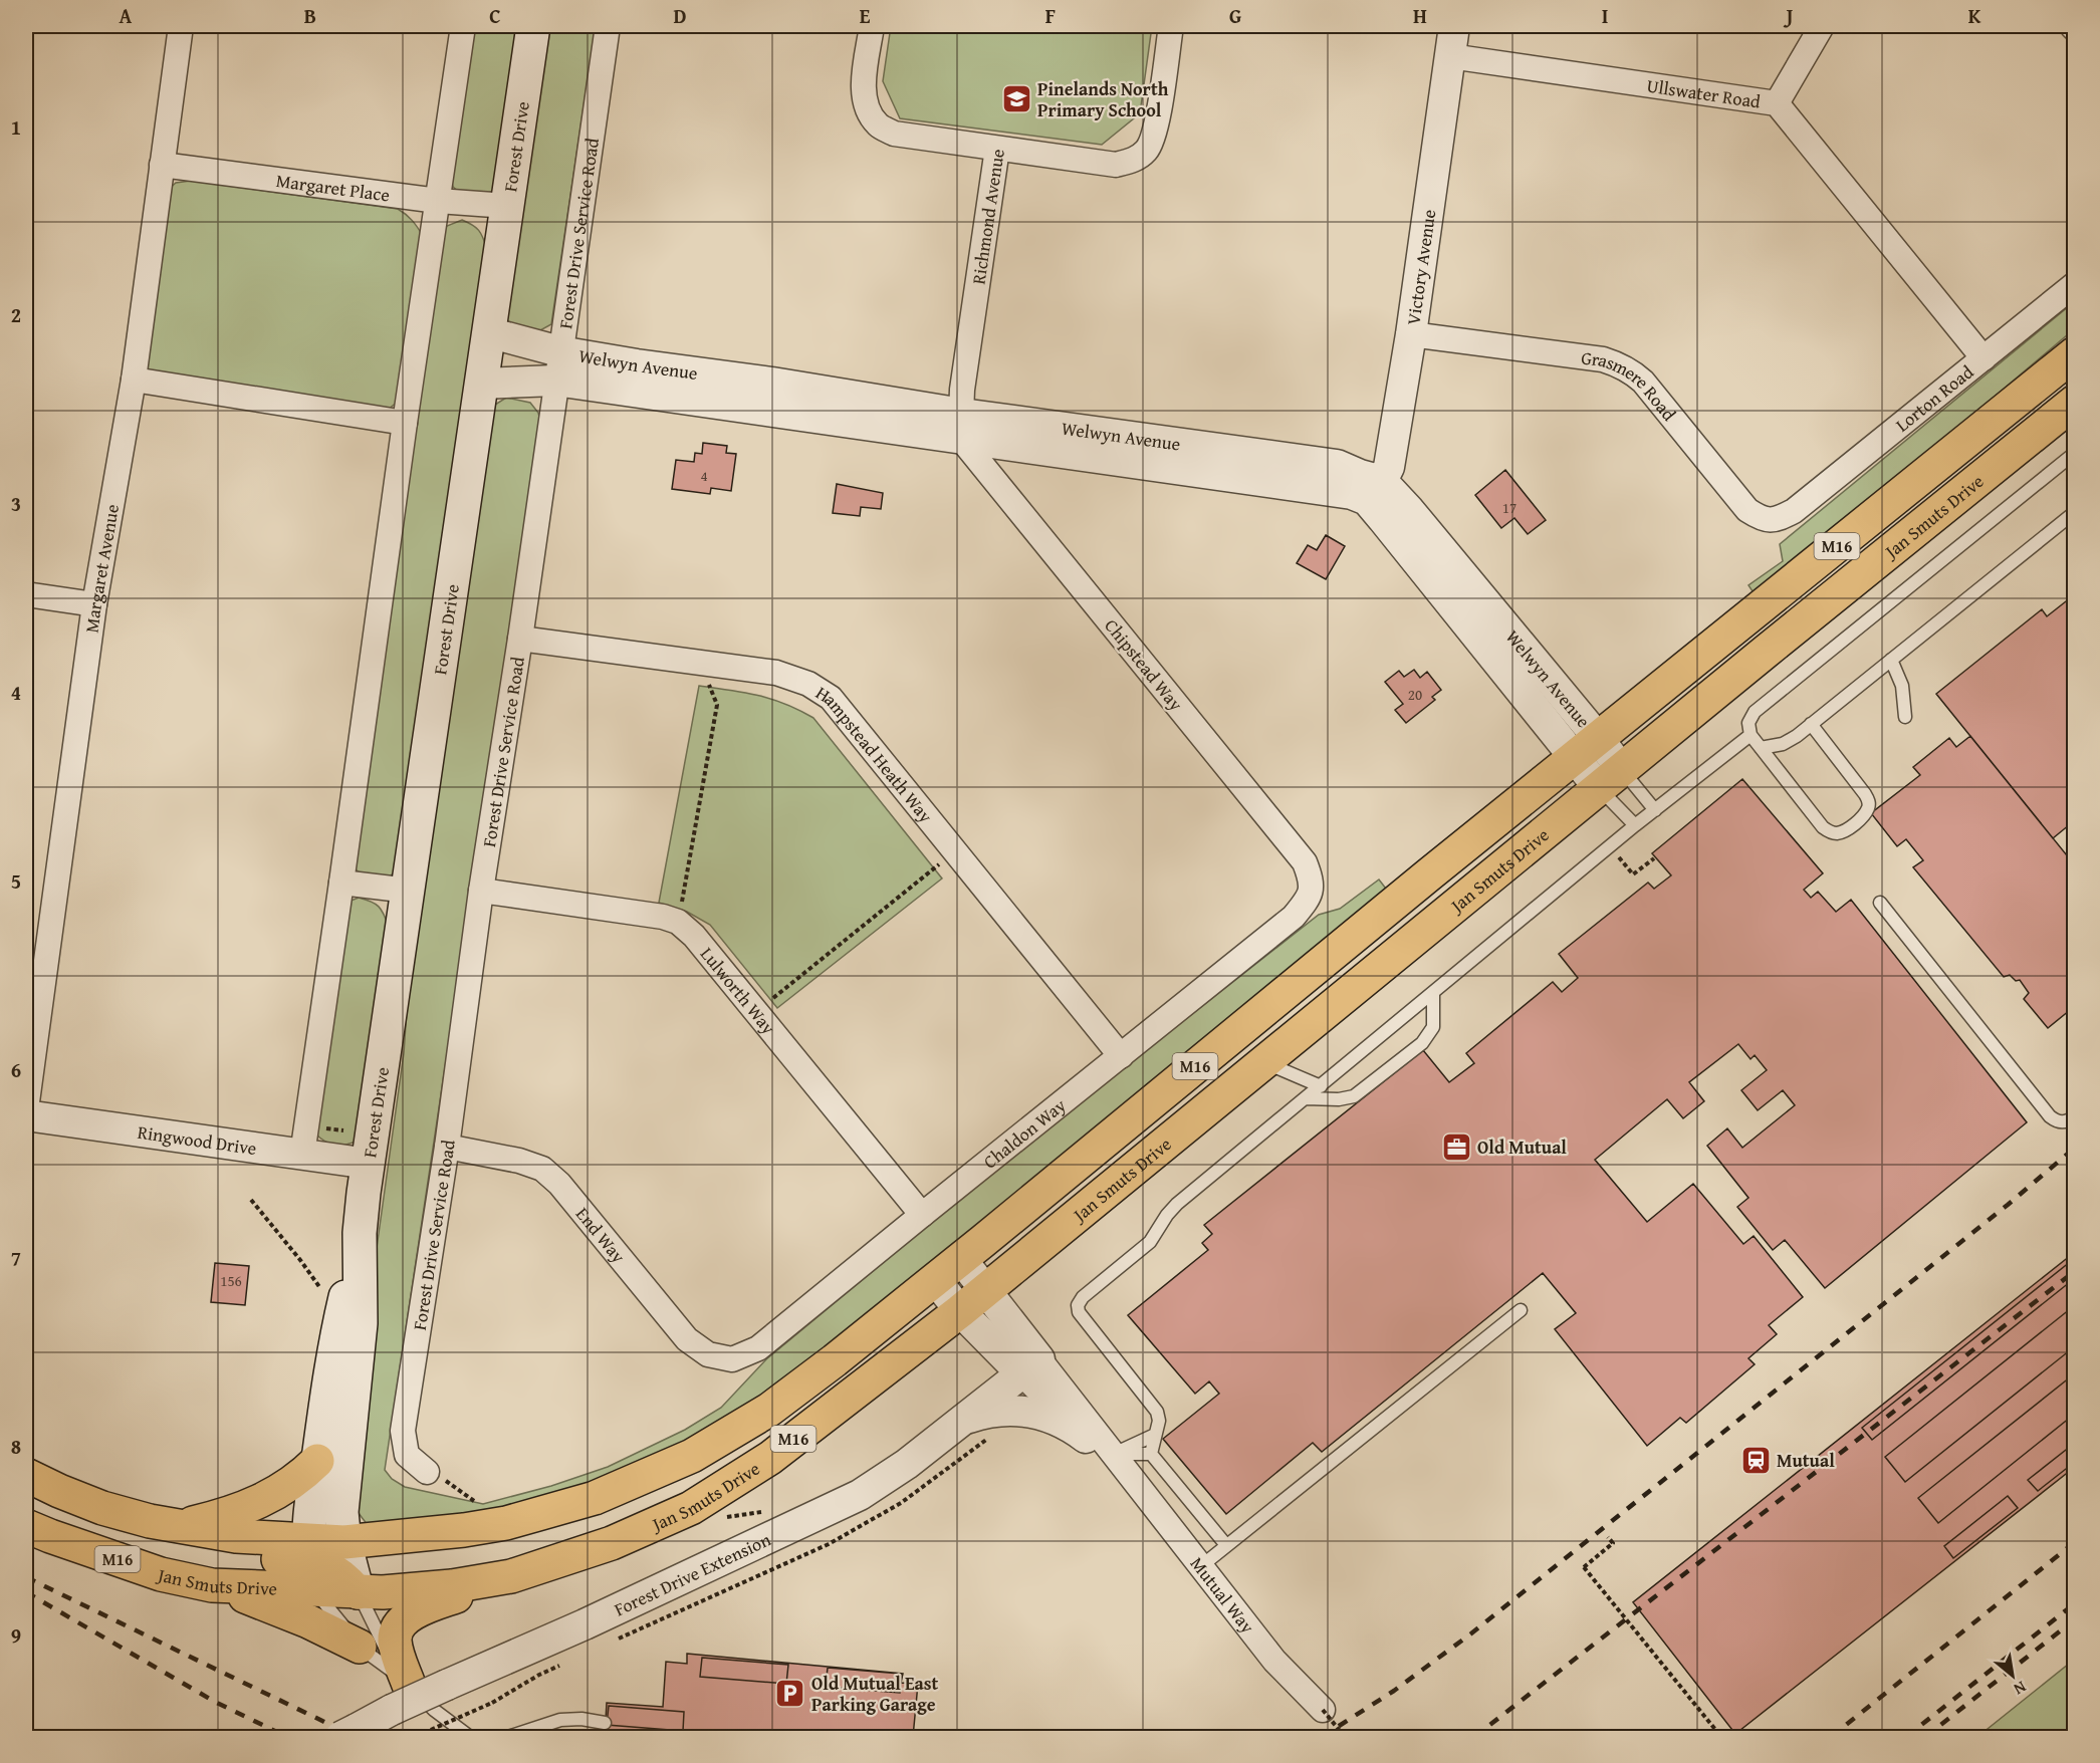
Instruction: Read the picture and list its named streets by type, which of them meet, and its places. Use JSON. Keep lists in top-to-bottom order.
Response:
{
  "streets": {
    "main road": ["Forest Drive", "Jan Smuts Drive", "M16"],
    "street": [
      "Ullswater Road",
      "Margaret Place",
      "Richmond Avenue",
      "Forest Drive Service Road",
      "Victory Avenue",
      "Welwyn Avenue",
      "Grasmere Road",
      "Lorton Road",
      "Margaret Avenue",
      "Chipstead Way",
      "Hampstead Heath Way",
      "Lulworth Way",
      "Chaldon Way",
      "Ringwood Drive",
      "End Way",
      "Forest Drive Extension",
      "Mutual Way"
    ]
  },
  "crossings": [
    ["Ullswater Road", "Victory Avenue"],
    ["Ullswater Road", "Lorton Road"],
    ["Forest Drive", "Margaret Place"],
    ["Forest Drive", "Welwyn Avenue"],
    ["Forest Drive", "Jan Smuts Drive"],
    ["Forest Drive", "Ringwood Drive"],
    ["Margaret Place", "Margaret Avenue"],
    ["Richmond Avenue", "Welwyn Avenue"],
    ["Richmond Avenue", "Chipstead Way"],
    ["Forest Drive Service Road", "Welwyn Avenue"],
    ["Forest Drive Service Road", "Hampstead Heath Way"],
    ["Forest Drive Service Road", "End Way"],
    ["Victory Avenue", "Welwyn Avenue"],
    ["Victory Avenue", "Grasmere Road"],
    ["Welwyn Avenue", "Jan Smuts Drive"],
    ["Welwyn Avenue", "Chipstead Way"],
    ["Grasmere Road", "Lorton Road"],
    ["Jan Smuts Drive", "Mutual Way"],
    ["Chipstead Way", "Chaldon Way"],
    ["Hampstead Heath Way", "Chaldon Way"],
    ["Lulworth Way", "Chaldon Way"],
    ["Chaldon Way", "End Way"],
    ["Forest Drive Extension", "Mutual Way"]
  ],
  "places": {
    "school or university": ["Pinelands North Primary School"],
    "office": ["Old Mutual"],
    "station": ["Mutual"],
    "parking": ["Old Mutual East Parking Garage"]
  },
  "house_numbers": [
    "4",
    "17",
    "20",
    "156"
  ],
  "north": "bottom right",
  "grid": {
    "columns": [
      "A",
      "B",
      "C",
      "D",
      "E",
      "F",
      "G",
      "H",
      "I",
      "J",
      "K"
    ],
    "rows": [
      "1",
      "2",
      "3",
      "4",
      "5",
      "6",
      "7",
      "8",
      "9"
    ]
  }
}
